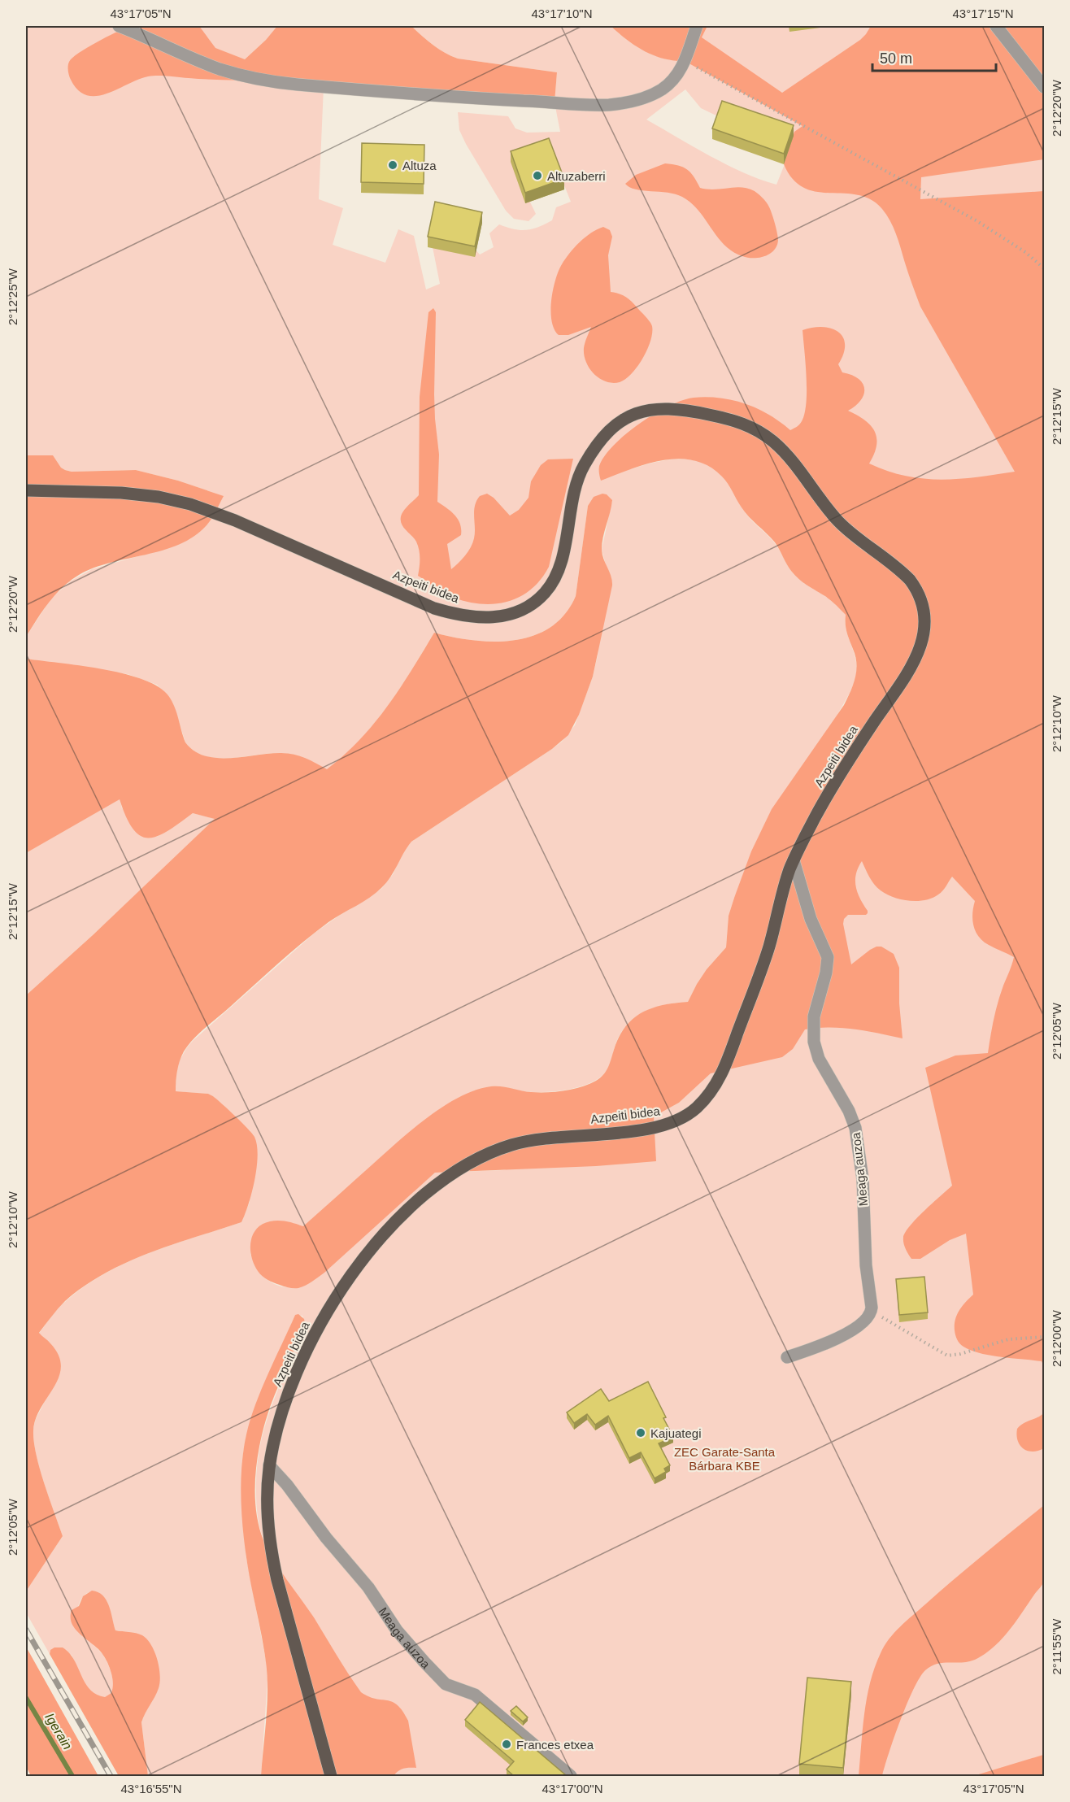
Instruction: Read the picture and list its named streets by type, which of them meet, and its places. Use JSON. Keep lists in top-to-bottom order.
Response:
{
  "streets": {
    "main road": ["Azpeiti bidea"],
    "street": ["Meaga auzoa"]
  },
  "crossings": [
    ["Azpeiti bidea", "Meaga auzoa"]
  ],
  "water": ["Igerain"],
  "parks": ["ZEC Garate-Santa Bárbara KBE"],
  "places": [
    "Altuza",
    "Altuzaberri",
    "Kajuategi",
    "Frances etxea"
  ],
  "scale_bar": "50 m",
  "coordinates": [
    "43°17'05\"N",
    "43°17'10\"N",
    "43°17'15\"N",
    "2°12'20\"W",
    "2°12'25\"W",
    "2°12'15\"W",
    "2°12'10\"W",
    "2°12'05\"W",
    "2°12'00\"W",
    "2°11'55\"W",
    "43°16'55\"N",
    "43°17'00\"N"
  ]
}
